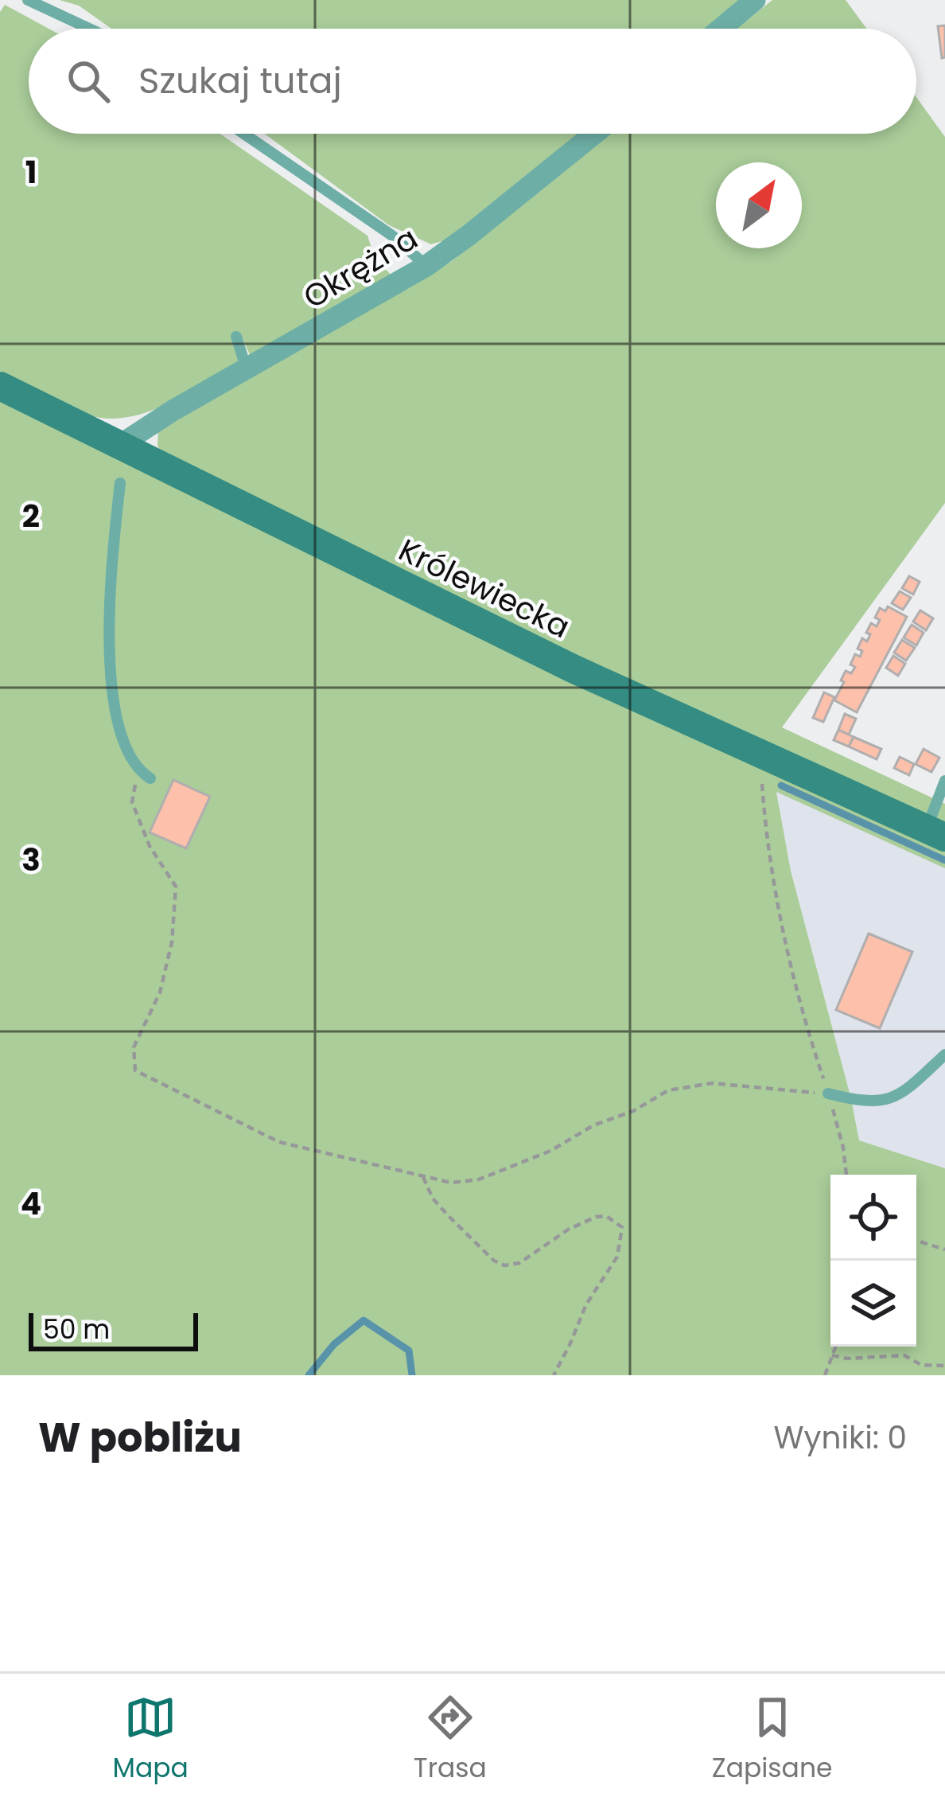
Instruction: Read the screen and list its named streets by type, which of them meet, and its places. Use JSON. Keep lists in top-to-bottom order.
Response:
{
  "streets": {
    "main road": ["Królewiecka"],
    "street": ["Okrężna"]
  },
  "crossings": [
    ["Okrężna", "Królewiecka"]
  ],
  "scale_bar": "50 m",
  "north": "top right",
  "page": {
    "search": "Szukaj tutaj",
    "scale": "50 m",
    "heading": ["W pobliżu", "Wyniki: 0"],
    "nav": ["Mapa", "Trasa", "Zapisane"]
  },
  "grid": {
    "rows": [
      "1",
      "2",
      "3",
      "4"
    ]
  }
}
